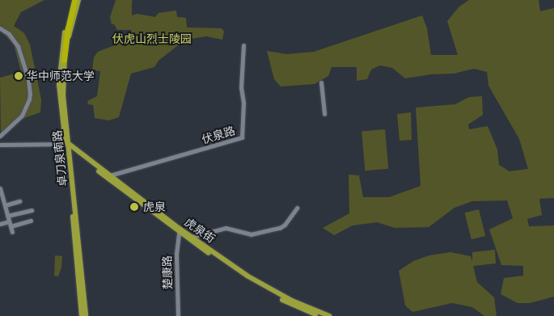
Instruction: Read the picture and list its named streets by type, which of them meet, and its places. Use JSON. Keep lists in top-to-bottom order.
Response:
{
  "streets": {
    "main road": ["卓刀泉南路", "虎泉街"],
    "street": ["伏泉路", "楚康路"]
  },
  "crossings": [
    ["伏泉路", "虎泉街"],
    ["卓刀泉南路", "虎泉街"],
    ["虎泉街", "楚康路"]
  ],
  "parks": ["伏虎山烈士陵园"],
  "places": ["华中师范大学", "虎泉"]
}
